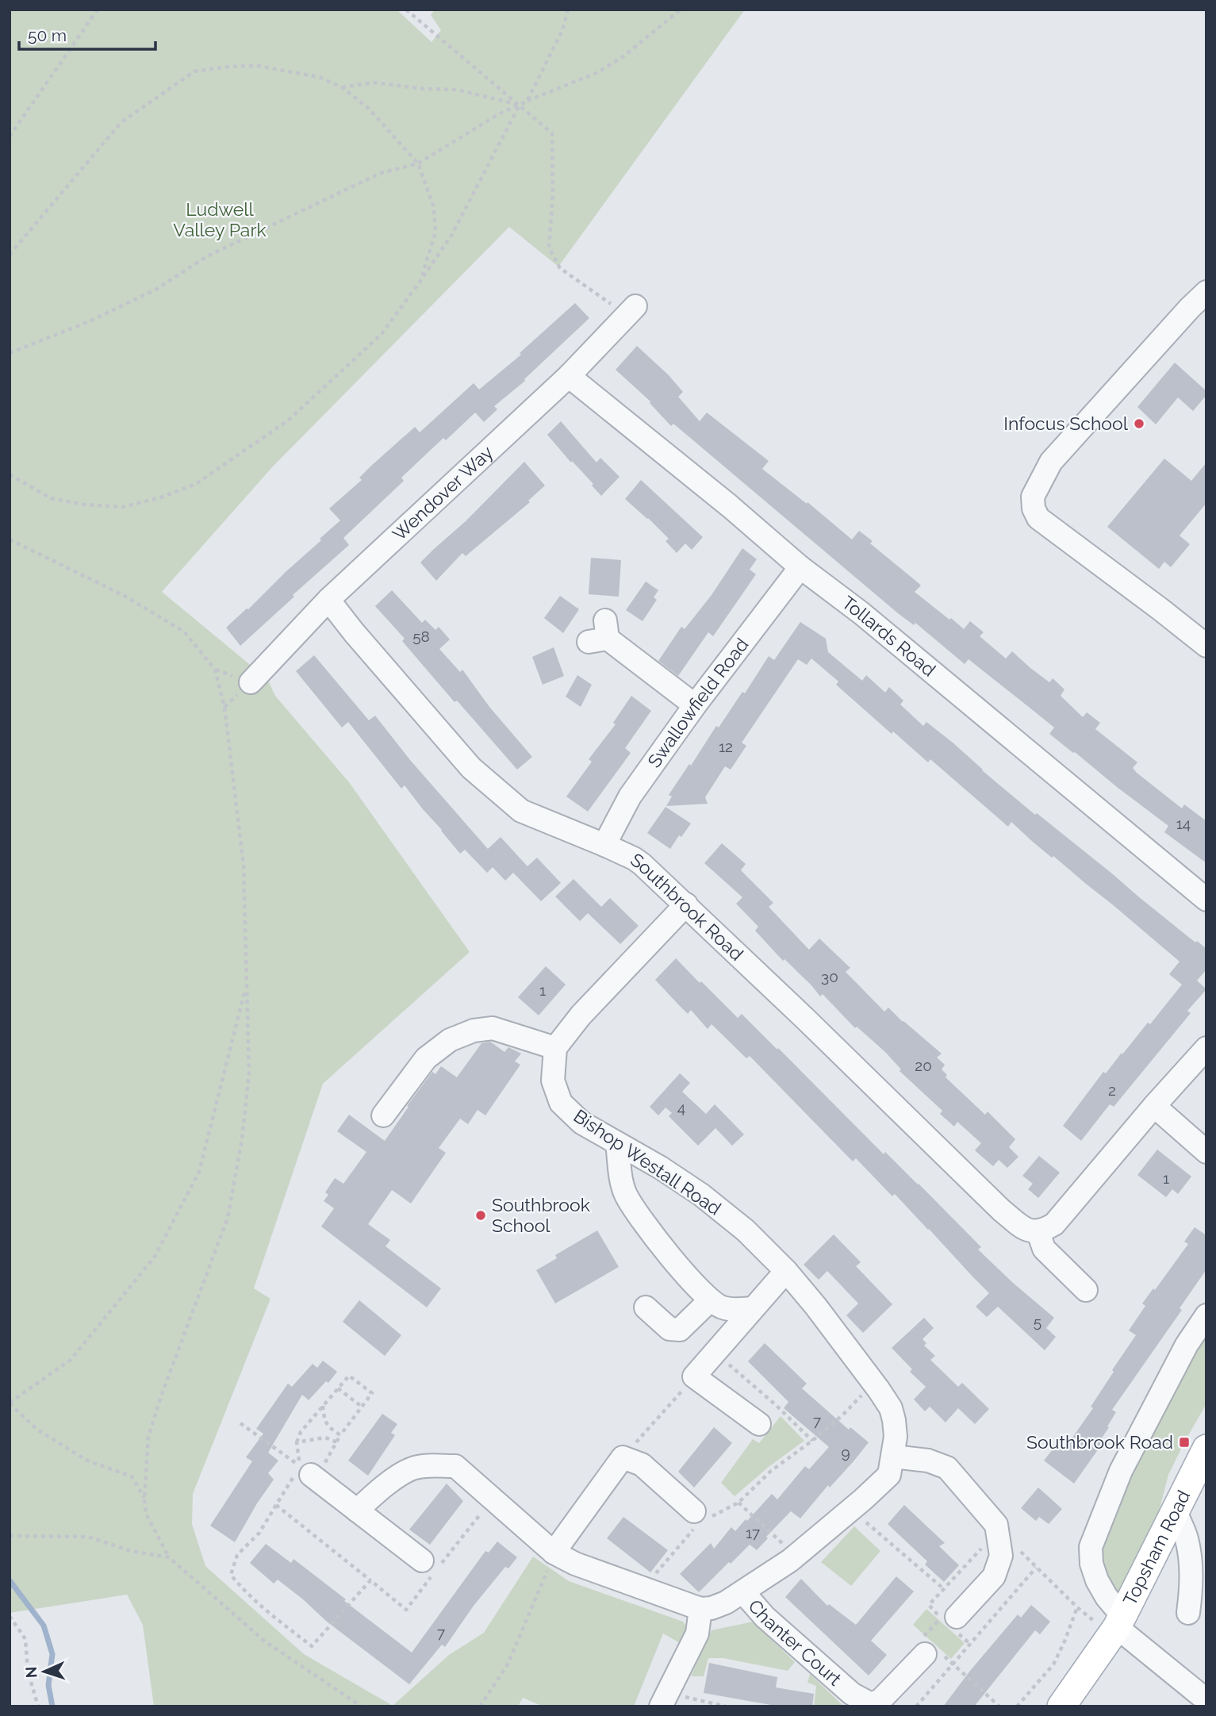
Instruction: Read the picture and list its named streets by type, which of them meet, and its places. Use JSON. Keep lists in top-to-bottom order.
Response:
{
  "streets": {
    "main road": ["Topsham Road"],
    "street": [
      "Wendover Way",
      "Tollards Road",
      "Swallowfield Road",
      "Southbrook Road",
      "Bishop Westall Road",
      "Chanter Court"
    ]
  },
  "crossings": [
    ["Wendover Way", "Tollards Road"],
    ["Wendover Way", "Southbrook Road"],
    ["Tollards Road", "Swallowfield Road"],
    ["Swallowfield Road", "Southbrook Road"],
    ["Bishop Westall Road", "Chanter Court"]
  ],
  "parks": ["Ludwell Valley Park"],
  "places": {
    "other": ["Infocus School", "Southbrook School"],
    "transit": ["Southbrook Road"]
  },
  "house_numbers": [
    "58",
    "12",
    "14",
    "30",
    "1",
    "20",
    "2",
    "4",
    "1",
    "5",
    "7",
    "9",
    "17",
    "7"
  ],
  "scale_bar": "50 m",
  "north": "left"
}
